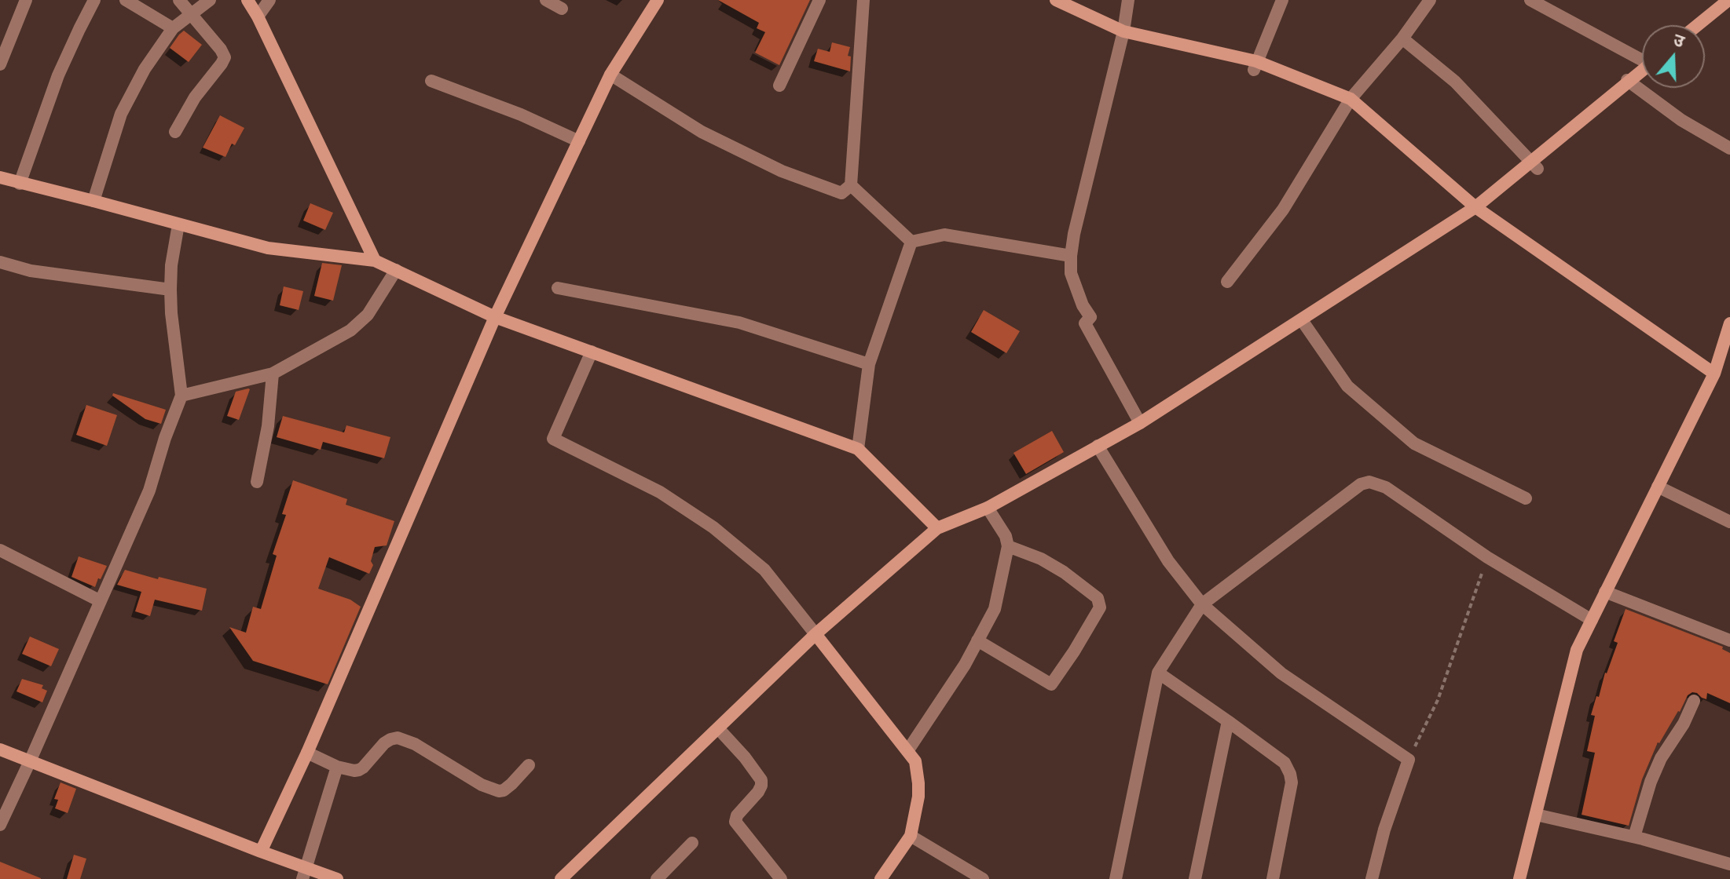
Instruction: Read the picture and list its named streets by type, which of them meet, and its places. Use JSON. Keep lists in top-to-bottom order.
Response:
{
  "north": "top"
}
